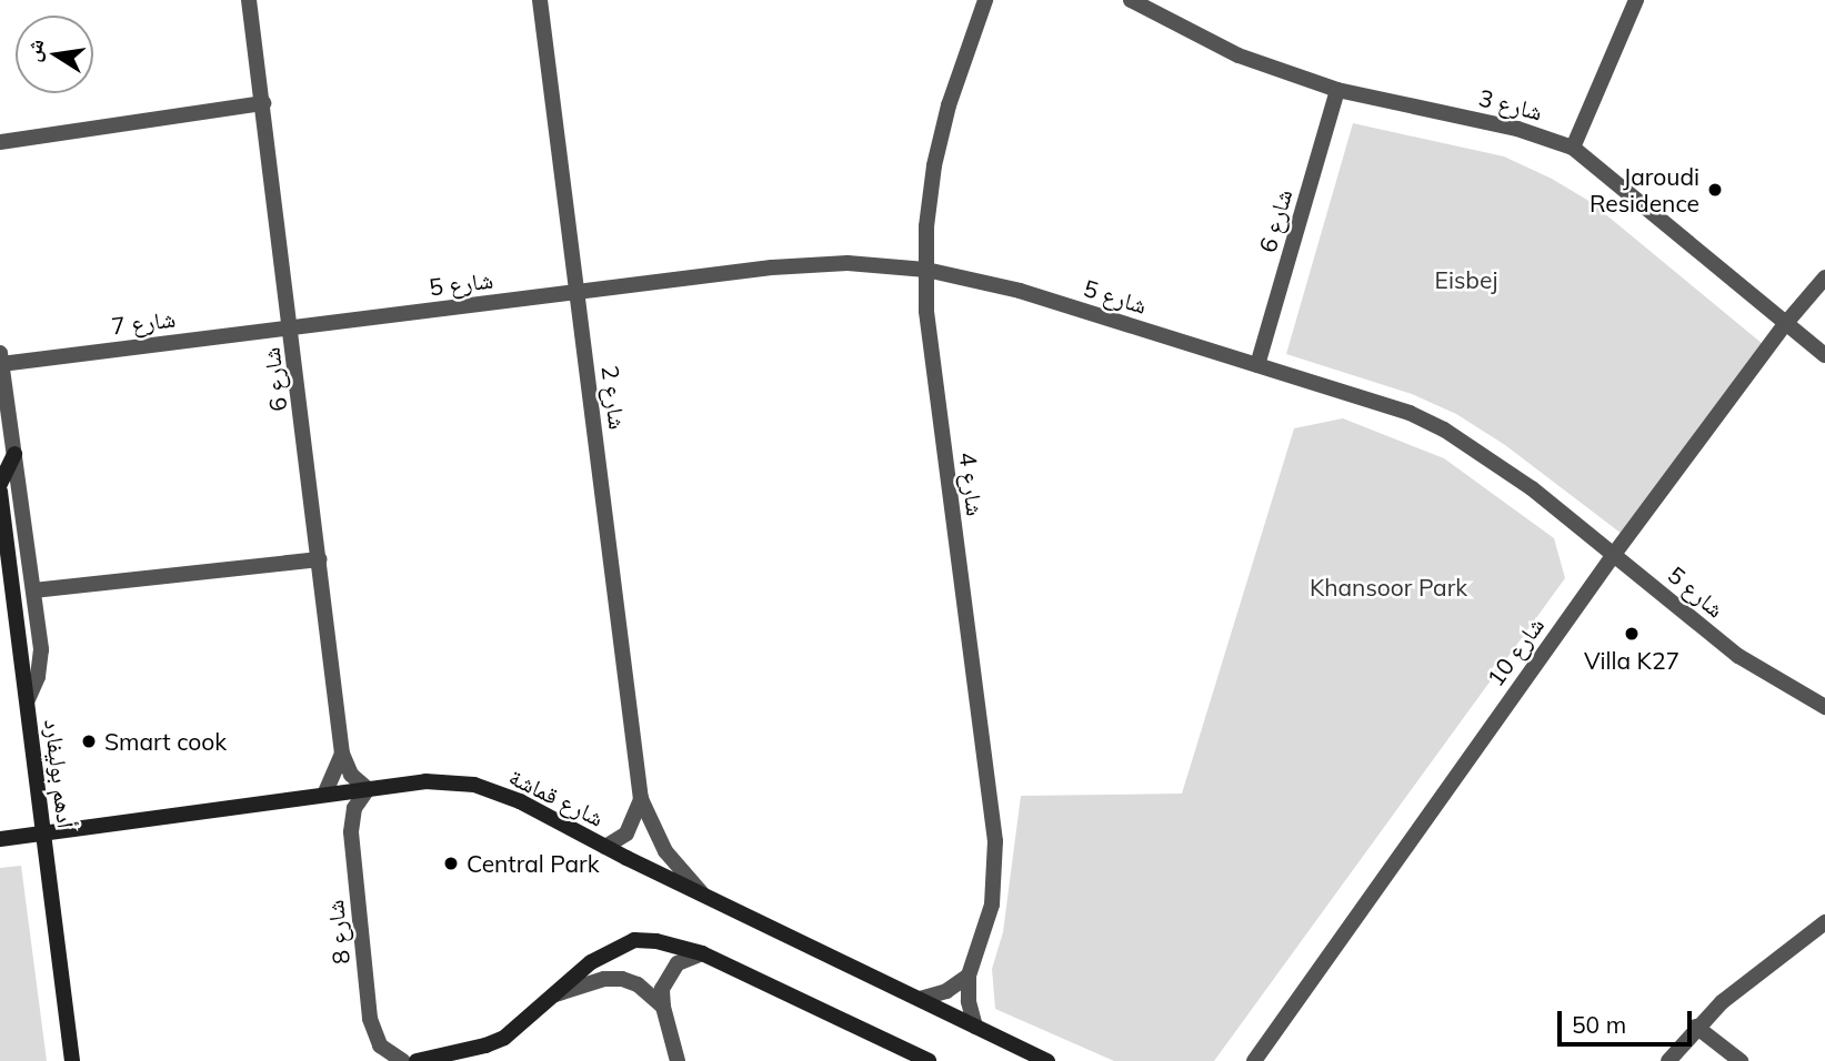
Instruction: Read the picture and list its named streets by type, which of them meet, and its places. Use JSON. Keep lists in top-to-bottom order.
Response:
{
  "streets": {
    "street": [
      "شارع 3",
      "شارع 6",
      "شارع 5",
      "شارع 7",
      "شارع 2",
      "شارع 4",
      "شارع 10",
      "أدهم بوليفارد",
      "شارع قماشة",
      "شارع 8"
    ]
  },
  "crossings": [
    ["شارع 3", "شارع 6"],
    ["شارع 3", "شارع 10"],
    ["شارع 6", "شارع 5"],
    ["شارع 6", "شارع 7"],
    ["شارع 6", "شارع قماشة"],
    ["شارع 6", "شارع 8"],
    ["شارع 5", "شارع 7"],
    ["شارع 5", "شارع 2"],
    ["شارع 5", "شارع 4"],
    ["شارع 5", "شارع 10"],
    ["شارع 2", "شارع قماشة"],
    ["شارع 4", "شارع قماشة"],
    ["أدهم بوليفارد", "شارع قماشة"],
    ["شارع قماشة", "شارع 8"]
  ],
  "parks": ["Eisbej", "Khansoor Park"],
  "places": [
    "Jaroudi Residence",
    "Villa K27",
    "Smart cook",
    "Central Park"
  ],
  "scale_bar": "50 m",
  "north": "left"
}
